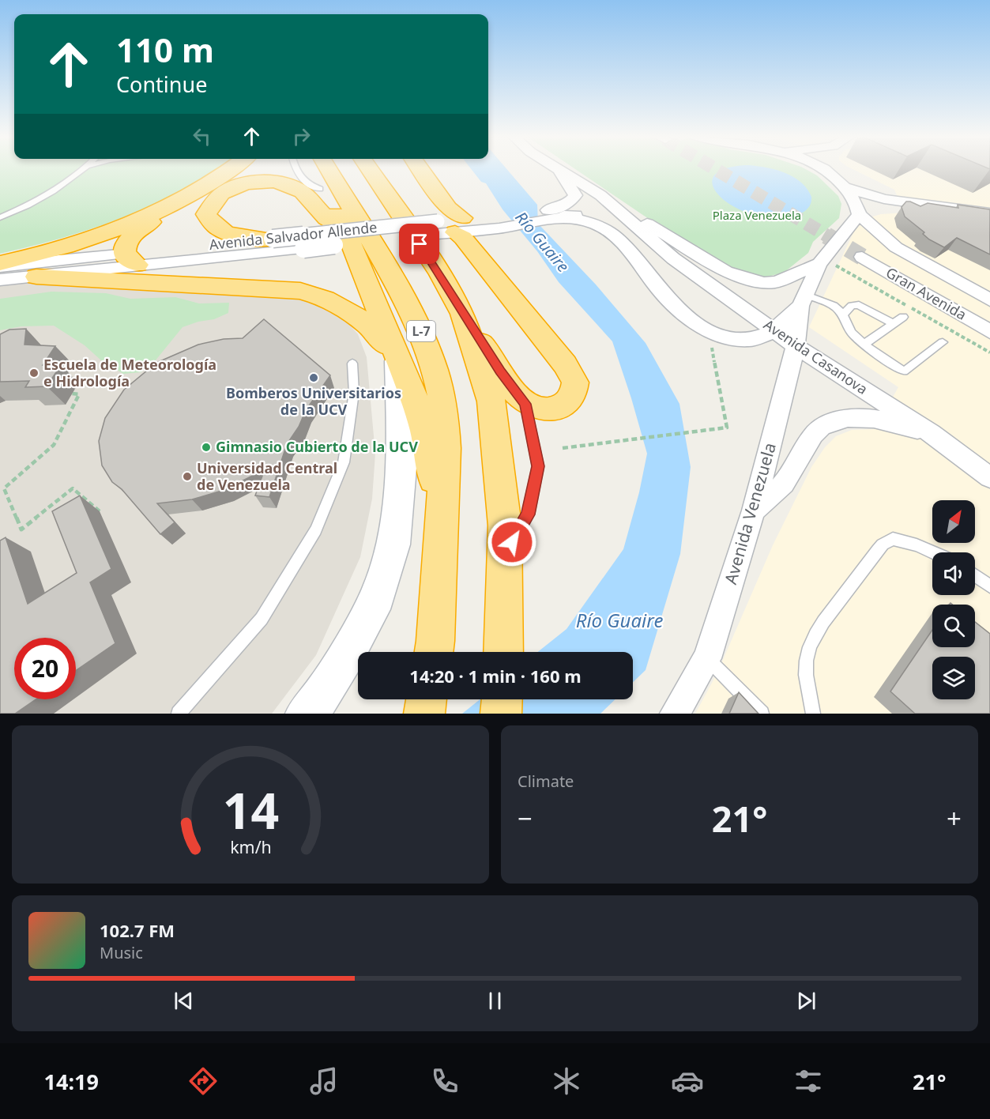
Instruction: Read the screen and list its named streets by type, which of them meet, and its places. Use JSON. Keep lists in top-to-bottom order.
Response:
{
  "streets": {
    "highway": ["L-7"],
    "street": [
      "Avenida Salvador Allende",
      "Gran Avenida",
      "Avenida Casanova",
      "Avenida Venezuela"
    ]
  },
  "crossings": [
    ["Avenida Salvador Allende", "Avenida Casanova"],
    ["Avenida Casanova", "Avenida Venezuela"]
  ],
  "water": ["Río Guaire"],
  "parks": ["Plaza Venezuela"],
  "places": [
    "Escuela de Meteorología e Hidrología",
    "Bomberos Universitarios de la UCV",
    "Gimnasio Cubierto de la UCV",
    "Universidad Central de Venezuela"
  ],
  "north": "top right",
  "page": {
    "turn": ["110 m", "Continue"],
    "limit": "20",
    "trip": "14:20 · 1 min · 160 m",
    "tile": "Climate",
    "heat": ["−", "21°", "+"],
    "song": ["102.7 FM", "Music"],
    "tabs": ["14:19", "21°"],
    "gauge": ["14", "km/h"]
  }
}
